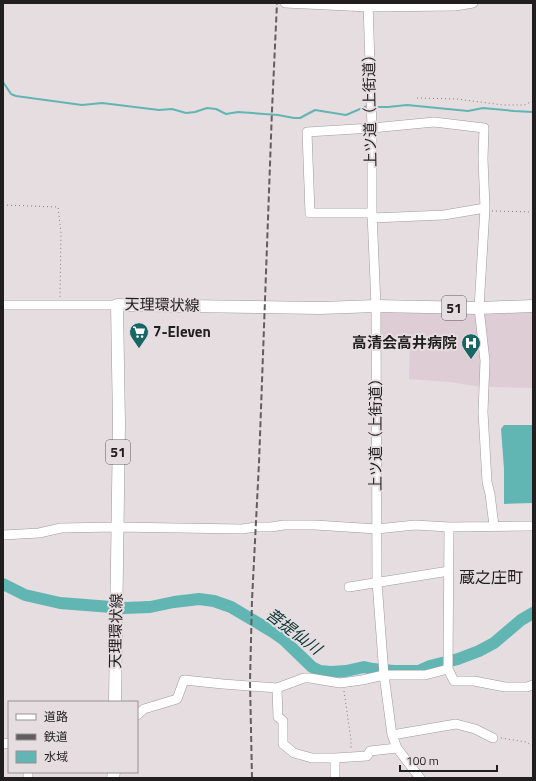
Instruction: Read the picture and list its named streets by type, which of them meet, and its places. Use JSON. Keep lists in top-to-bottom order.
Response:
{
  "streets": {
    "main road": ["天理環状線", "51"],
    "street": ["上ツ道（上街道）"]
  },
  "crossings": [
    ["上ツ道（上街道）", "天理環状線"]
  ],
  "districts": ["蔵之庄町"],
  "water": ["菩提仙川"],
  "places": {
    "supermarket": ["7-Eleven"],
    "hospital": ["高清会高井病院"]
  },
  "legend": ["道路", "鉄道", "水域"],
  "scale_bar": "100 m"
}
